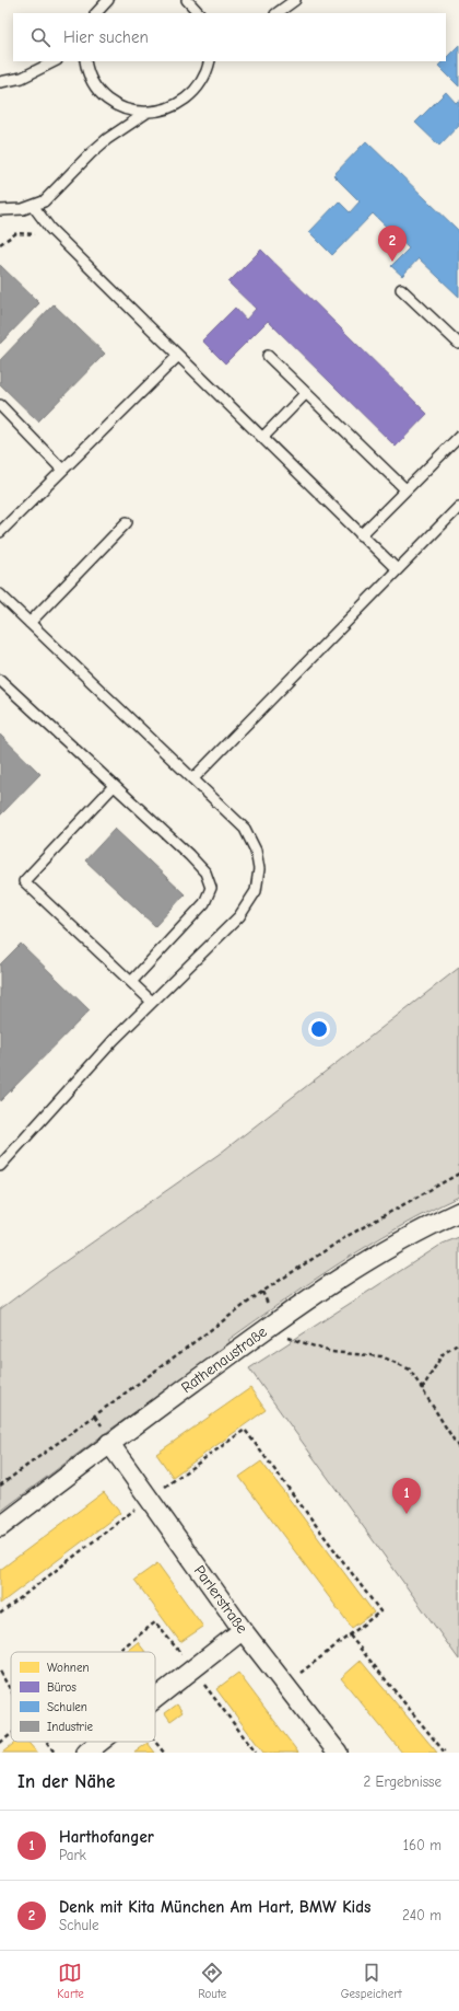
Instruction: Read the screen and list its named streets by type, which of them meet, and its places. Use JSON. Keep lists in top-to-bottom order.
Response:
{
  "streets": {
    "street": ["Rathenaustraße", "Parlerstraße"]
  },
  "crossings": [
    ["Rathenaustraße", "Parlerstraße"]
  ],
  "legend": [
    "Wohnen",
    "Büros",
    "Schulen",
    "Industrie"
  ],
  "page": {
    "search": "Hier suchen",
    "pins": ["2", "1"],
    "heading": ["In der Nähe", "2 Ergebnisse"],
    "list": [
      {
        "mark": "1",
        "name": "Harthofanger",
        "note": "Park",
        "value": "160 m"
      },
      {
        "mark": "2",
        "name": "Denk mit Kita München Am Hart, BMW Kids",
        "note": "Schule",
        "value": "240 m"
      }
    ],
    "nav": ["Karte", "Route", "Gespeichert"]
  }
}
